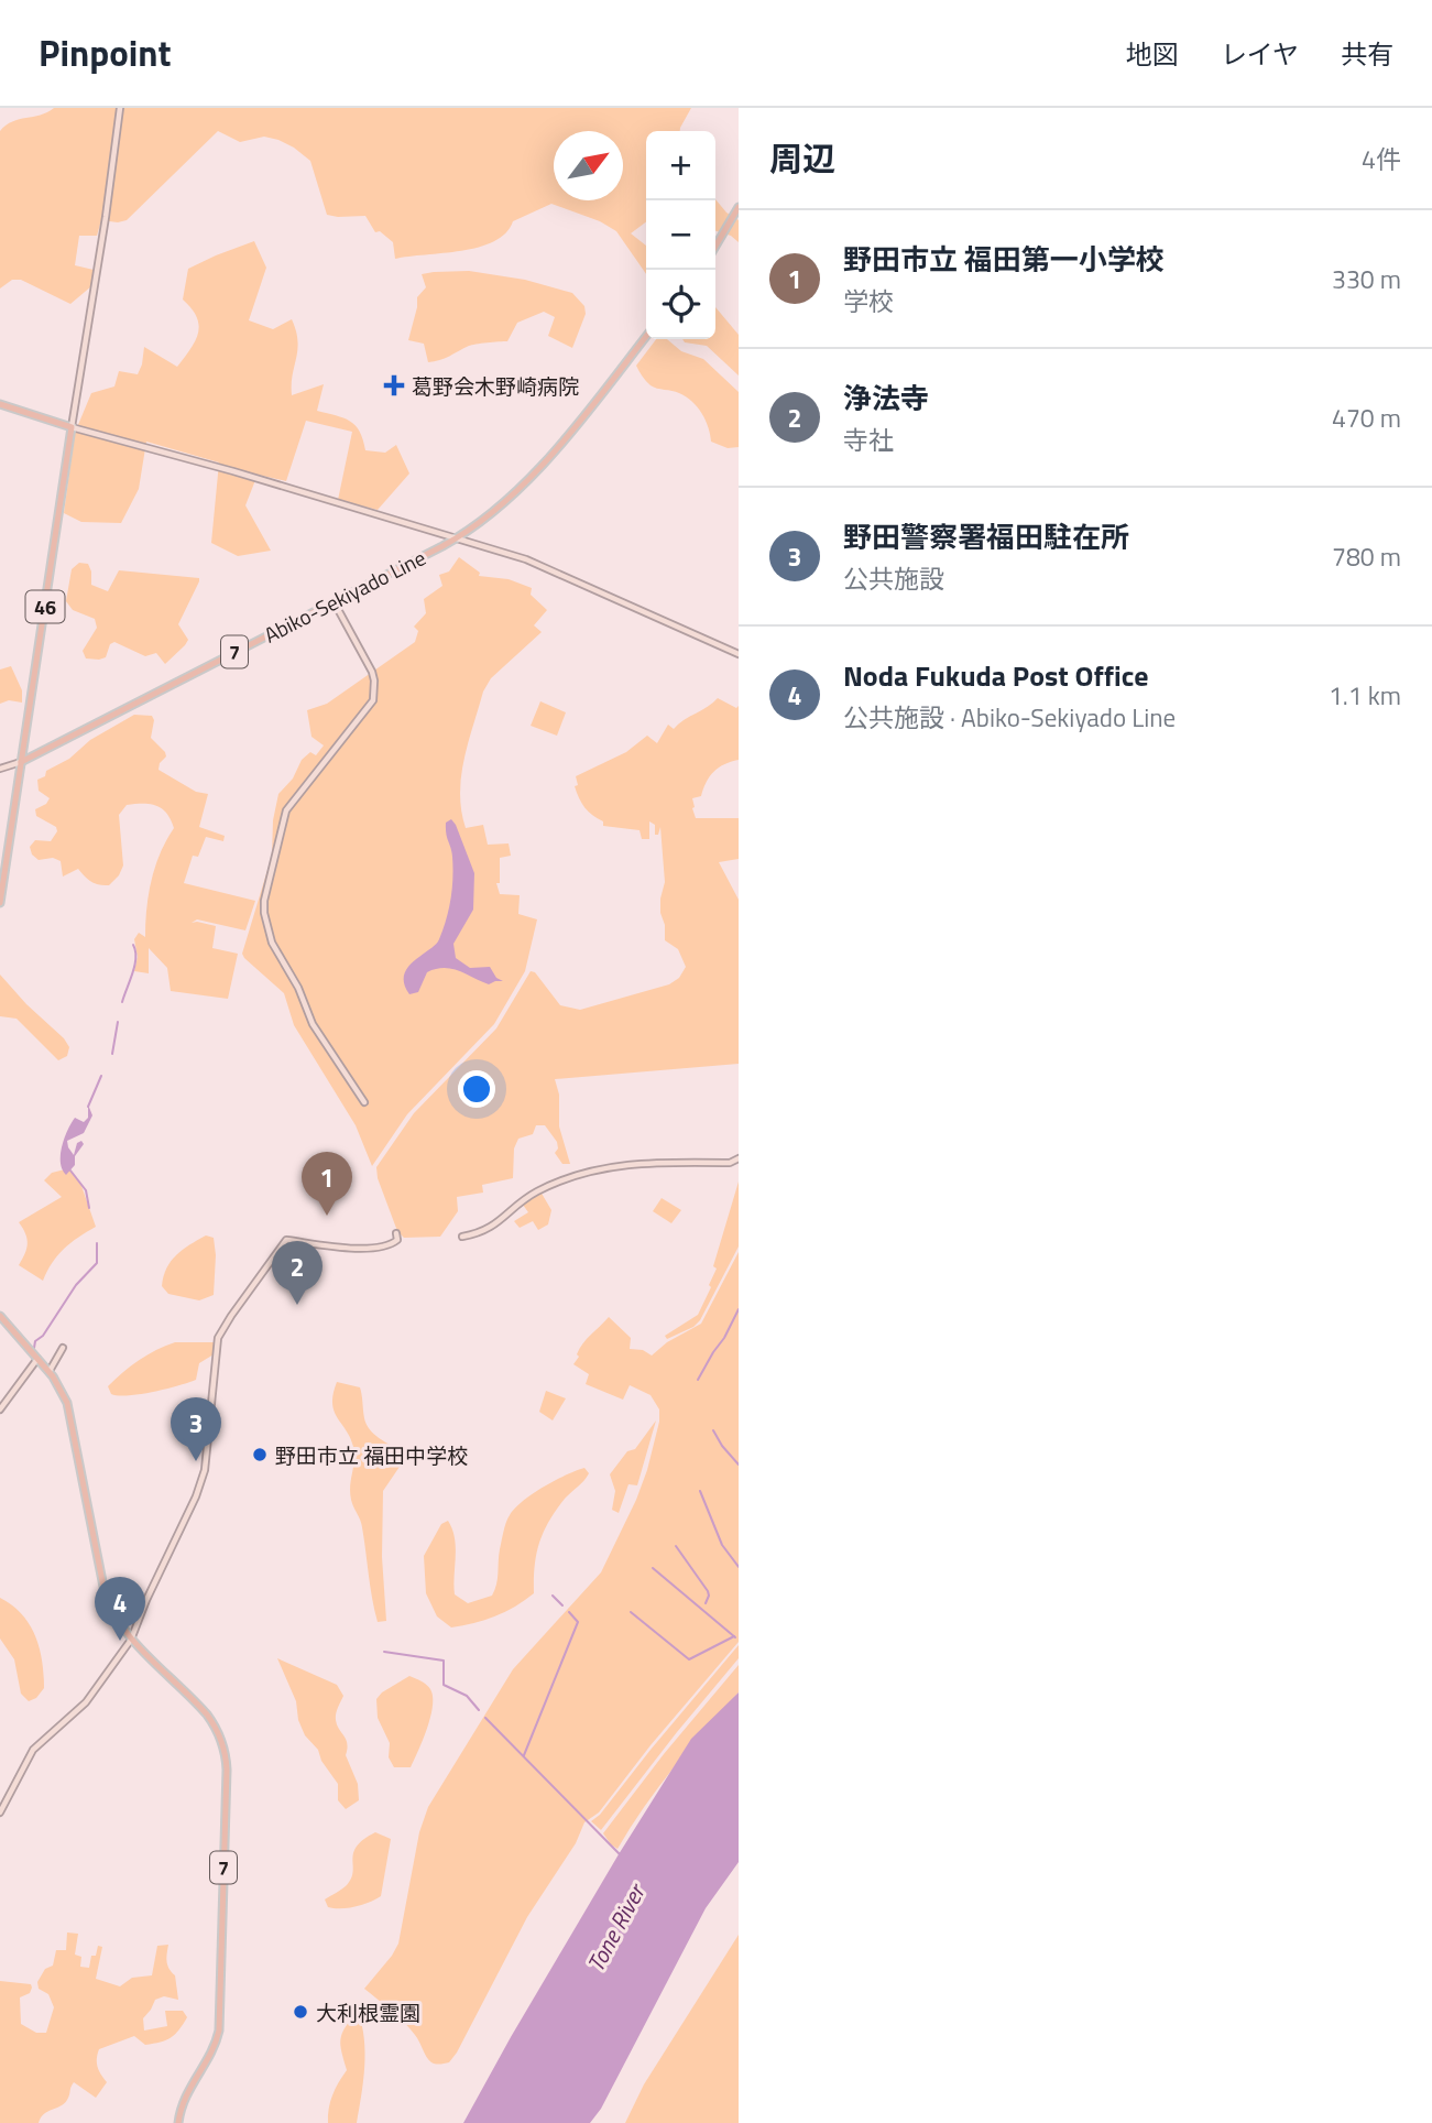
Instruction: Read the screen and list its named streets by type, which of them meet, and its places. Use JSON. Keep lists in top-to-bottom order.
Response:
{
  "streets": {
    "main road": ["Abiko-Sekiyado Line", "46", "7"]
  },
  "crossings": [
    ["Abiko-Sekiyado Line", "46"]
  ],
  "water": ["Tone River"],
  "places": {
    "health": ["葛野会木野崎病院"],
    "other": ["野田市立 福田中学校", "大利根霊園"]
  },
  "north": "top right",
  "page": {
    "header": "Pinpoint",
    "nav": ["地図", "レイヤ", "共有"],
    "heading": ["周辺", "4件"],
    "map_buttons": ["+", "−"],
    "list": [
      {
        "mark": "1",
        "name": "野田市立 福田第一小学校",
        "note": "学校",
        "value": "330 m"
      },
      {
        "mark": "2",
        "name": "浄法寺",
        "note": "寺社",
        "value": "470 m"
      },
      {
        "mark": "3",
        "name": "野田警察署福田駐在所",
        "note": "公共施設",
        "value": "780 m"
      },
      {
        "mark": "4",
        "name": "Noda Fukuda Post Office",
        "note": "公共施設 · Abiko-Sekiyado Line",
        "value": "1.1 km"
      }
    ],
    "pins": [
      "1",
      "2",
      "3",
      "4"
    ]
  }
}
